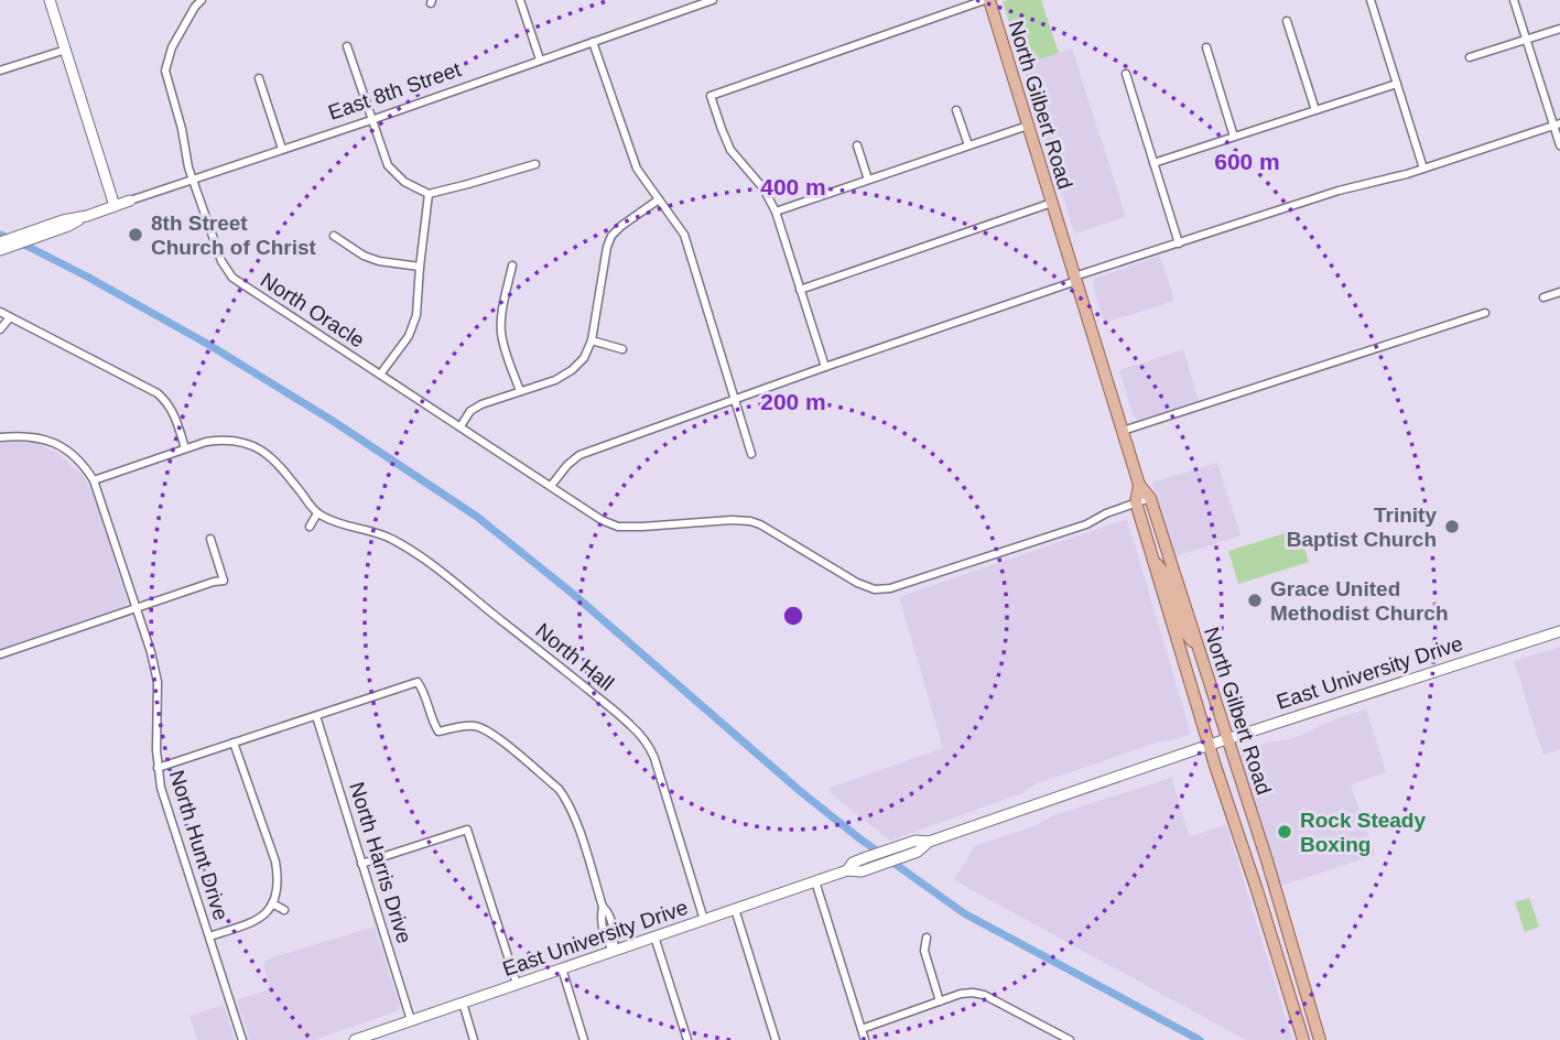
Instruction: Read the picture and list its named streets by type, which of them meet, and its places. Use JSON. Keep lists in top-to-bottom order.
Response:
{
  "streets": {
    "main road": ["East 8th Street", "North Gilbert Road", "East University Drive"],
    "street": [
      "North Oracle",
      "North Hall",
      "North Hunt Drive",
      "North Harris Drive"
    ]
  },
  "crossings": [
    ["East 8th Street", "North Oracle"],
    ["North Gilbert Road", "North Oracle"],
    ["North Gilbert Road", "East University Drive"],
    ["North Hall", "East University Drive"],
    ["East University Drive", "North Harris Drive"]
  ],
  "places": [
    "8th Street Church of Christ",
    "Trinity Baptist Church",
    "Grace United Methodist Church",
    "Rock Steady Boxing"
  ],
  "rings": ["600 m", "400 m", "200 m"]
}
